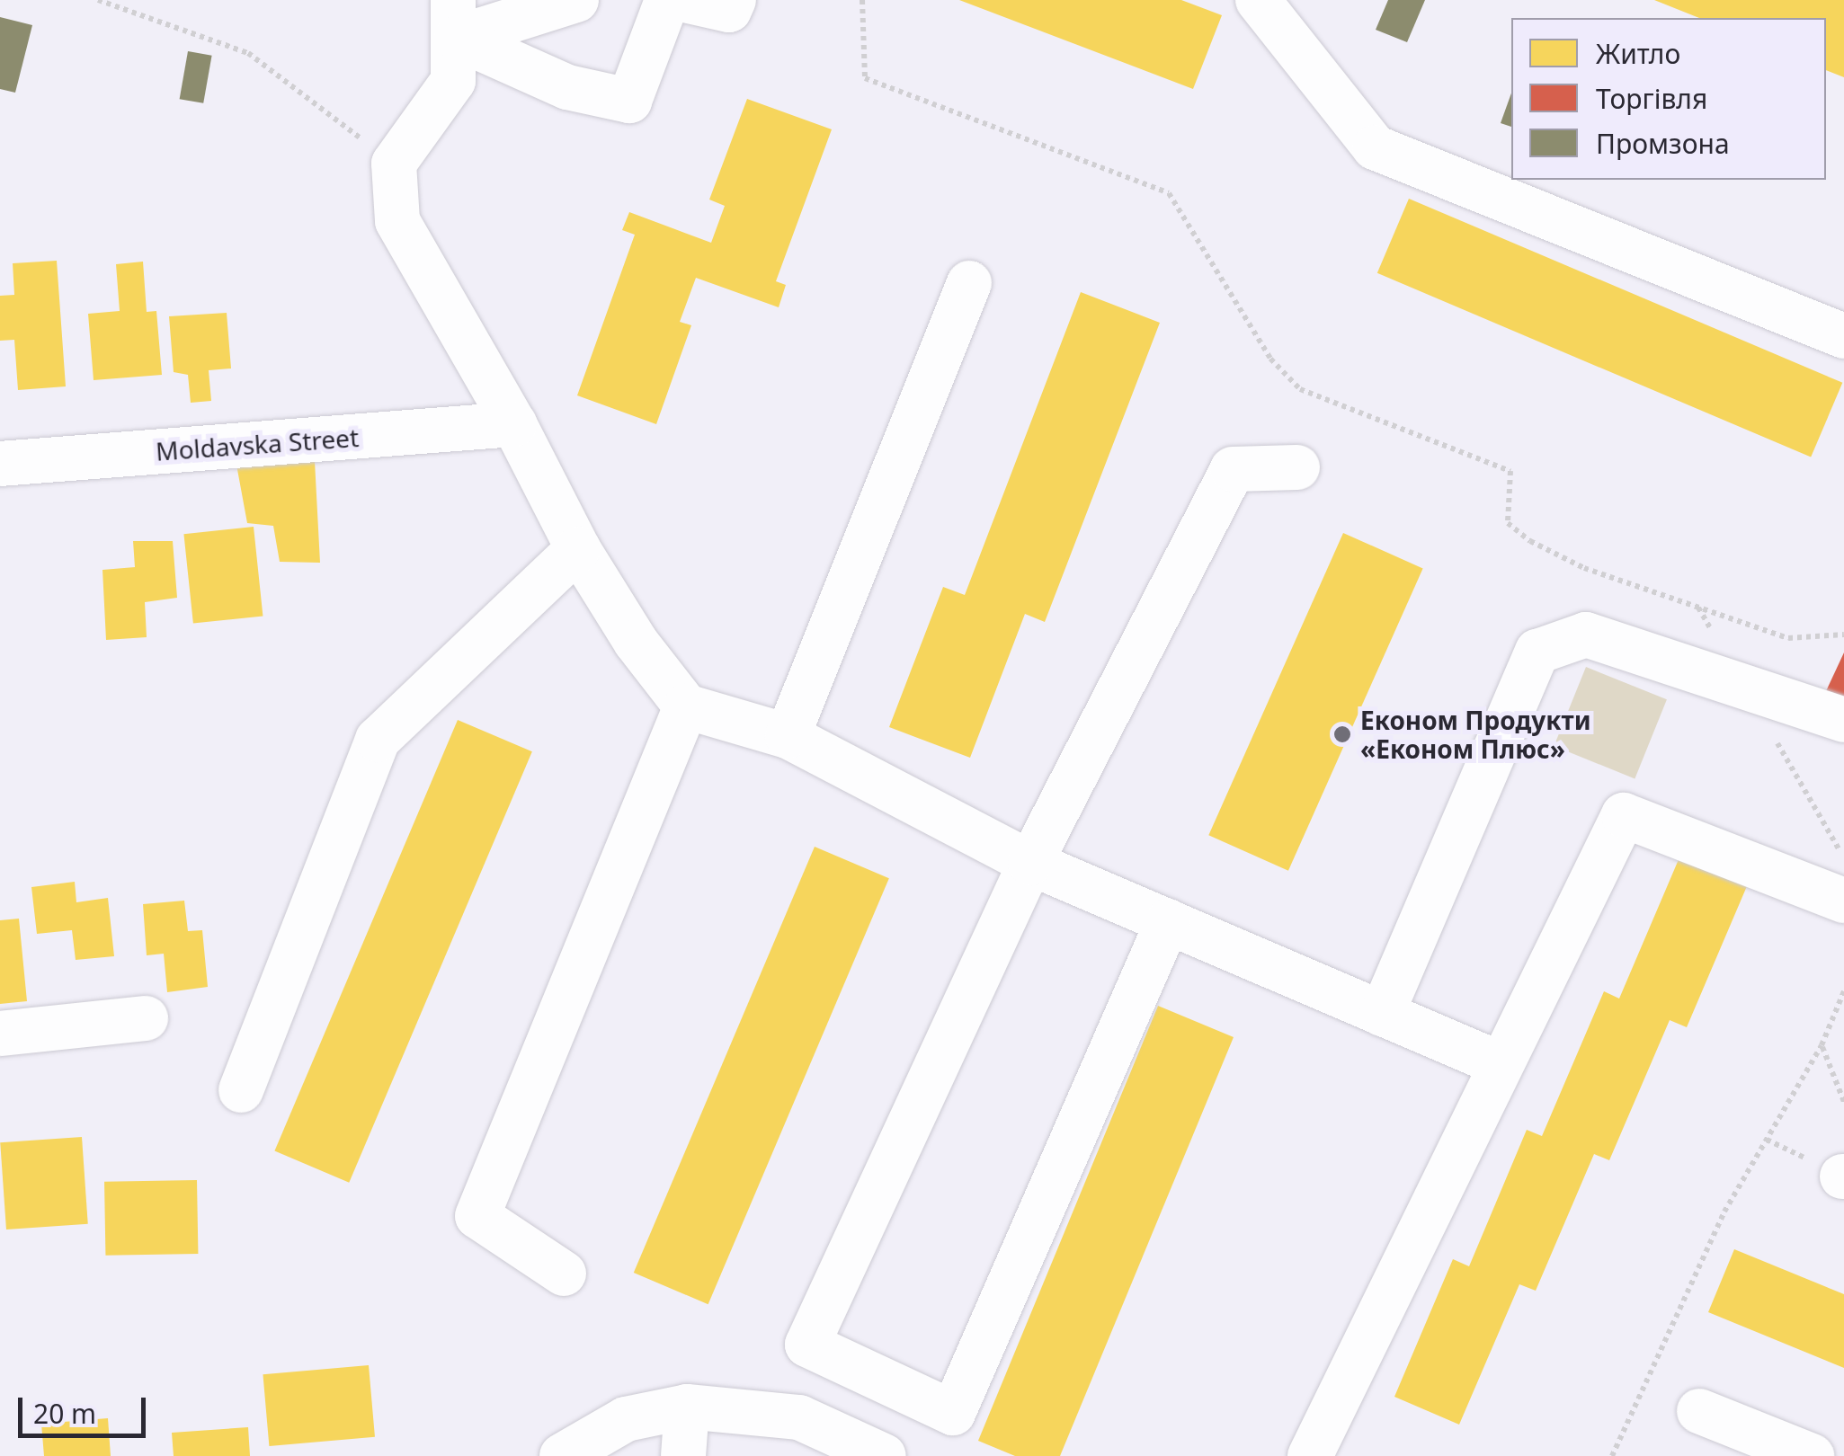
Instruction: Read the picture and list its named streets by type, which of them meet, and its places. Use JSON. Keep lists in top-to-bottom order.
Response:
{
  "streets": {
    "street": ["Moldavska Street"]
  },
  "places": ["Економ Продукти «Економ Плюс»"],
  "legend": ["Житло", "Торгівля", "Промзона"],
  "scale_bar": "20 m"
}
